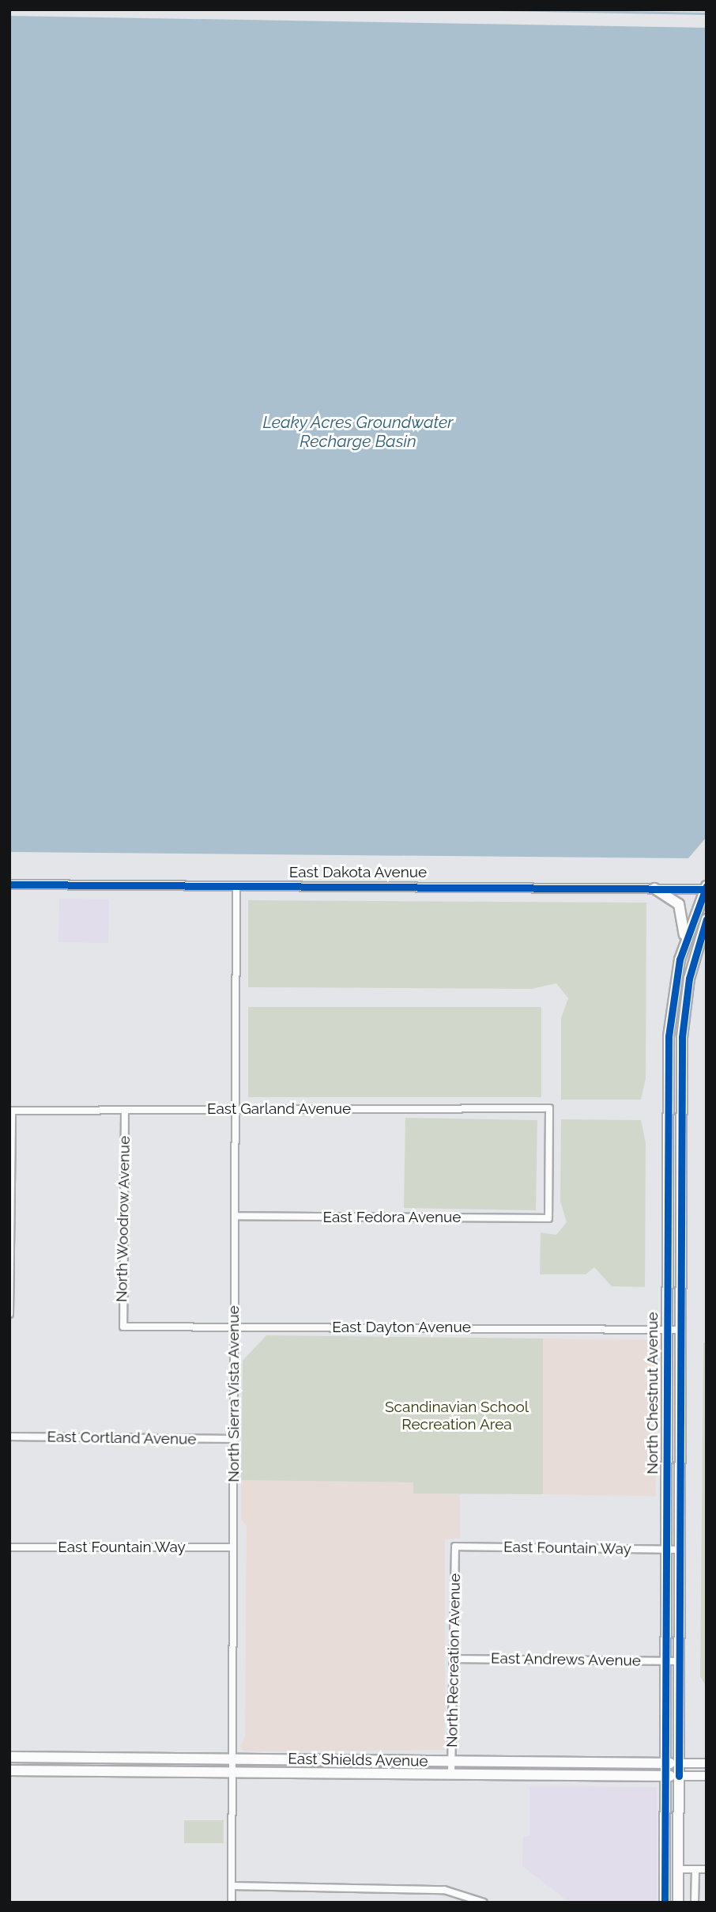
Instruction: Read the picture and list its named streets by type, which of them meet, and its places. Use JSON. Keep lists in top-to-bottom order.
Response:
{
  "streets": {
    "main road": ["North Chestnut Avenue", "East Shields Avenue"],
    "street": [
      "East Dakota Avenue",
      "East Garland Avenue",
      "East Fedora Avenue",
      "North Woodrow Avenue",
      "East Dayton Avenue",
      "North Sierra Vista Avenue",
      "East Cortland Avenue",
      "East Fountain Way",
      "East Andrews Avenue",
      "North Recreation Avenue"
    ]
  },
  "crossings": [
    ["East Dakota Avenue", "North Chestnut Avenue"],
    ["East Dakota Avenue", "North Sierra Vista Avenue"],
    ["East Garland Avenue", "East Fedora Avenue"],
    ["East Garland Avenue", "North Woodrow Avenue"],
    ["East Garland Avenue", "North Sierra Vista Avenue"],
    ["East Fedora Avenue", "North Sierra Vista Avenue"],
    ["North Woodrow Avenue", "East Dayton Avenue"],
    ["East Dayton Avenue", "North Chestnut Avenue"],
    ["East Dayton Avenue", "North Sierra Vista Avenue"],
    ["North Chestnut Avenue", "East Fountain Way"],
    ["North Chestnut Avenue", "East Andrews Avenue"],
    ["North Chestnut Avenue", "East Shields Avenue"],
    ["North Sierra Vista Avenue", "East Cortland Avenue"],
    ["North Sierra Vista Avenue", "East Fountain Way"],
    ["North Sierra Vista Avenue", "East Shields Avenue"],
    ["East Fountain Way", "North Recreation Avenue"],
    ["East Andrews Avenue", "North Recreation Avenue"],
    ["North Recreation Avenue", "East Shields Avenue"]
  ],
  "water": ["Leaky Acres Groundwater Recharge Basin"],
  "parks": ["Scandinavian School Recreation Area"]
}
